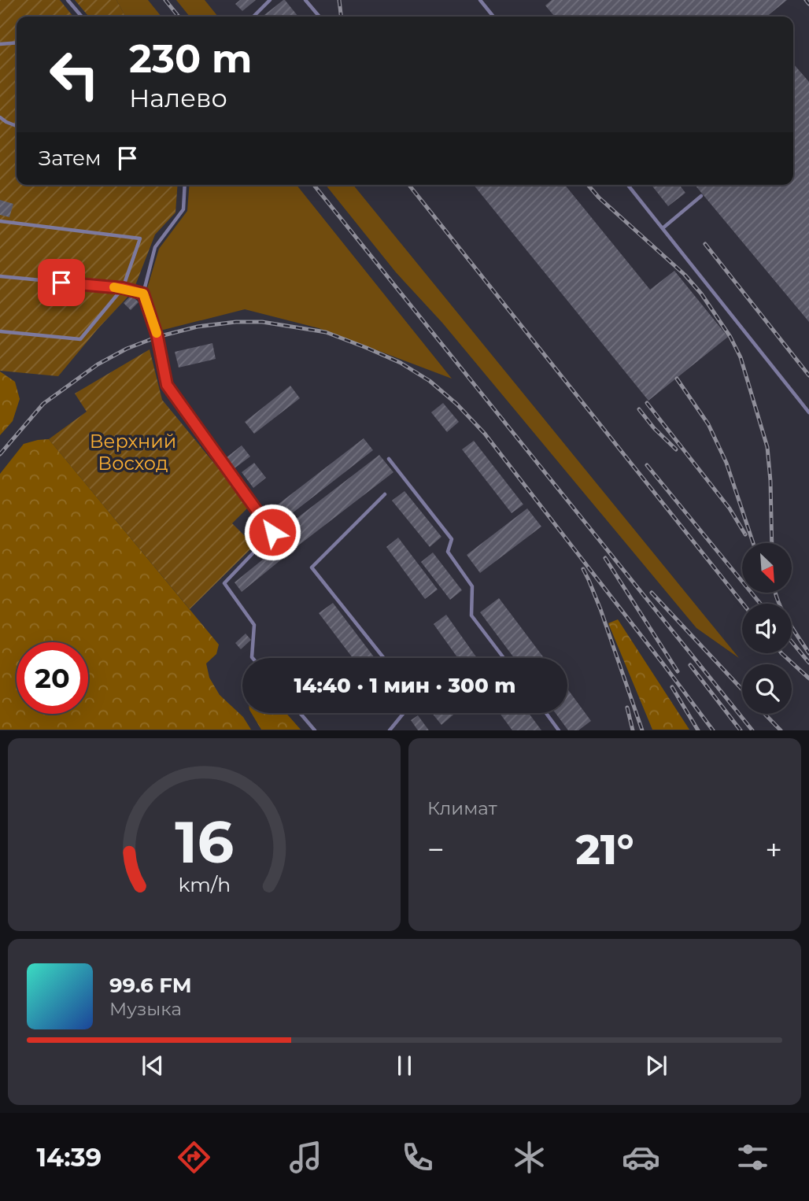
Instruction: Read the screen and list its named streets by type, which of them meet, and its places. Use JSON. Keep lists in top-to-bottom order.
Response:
{
  "parks": ["Верхний Восход"],
  "north": "bottom right",
  "page": {
    "turn": ["230 m", "Налево"],
    "then": "Затем",
    "limit": "20",
    "trip": "14:40 · 1 мин · 300 m",
    "tile": "Климат",
    "heat": ["−", "21°", "+"],
    "song": ["99.6 FM", "Музыка"],
    "tabs": "14:39",
    "gauge": ["16", "km/h"]
  }
}
